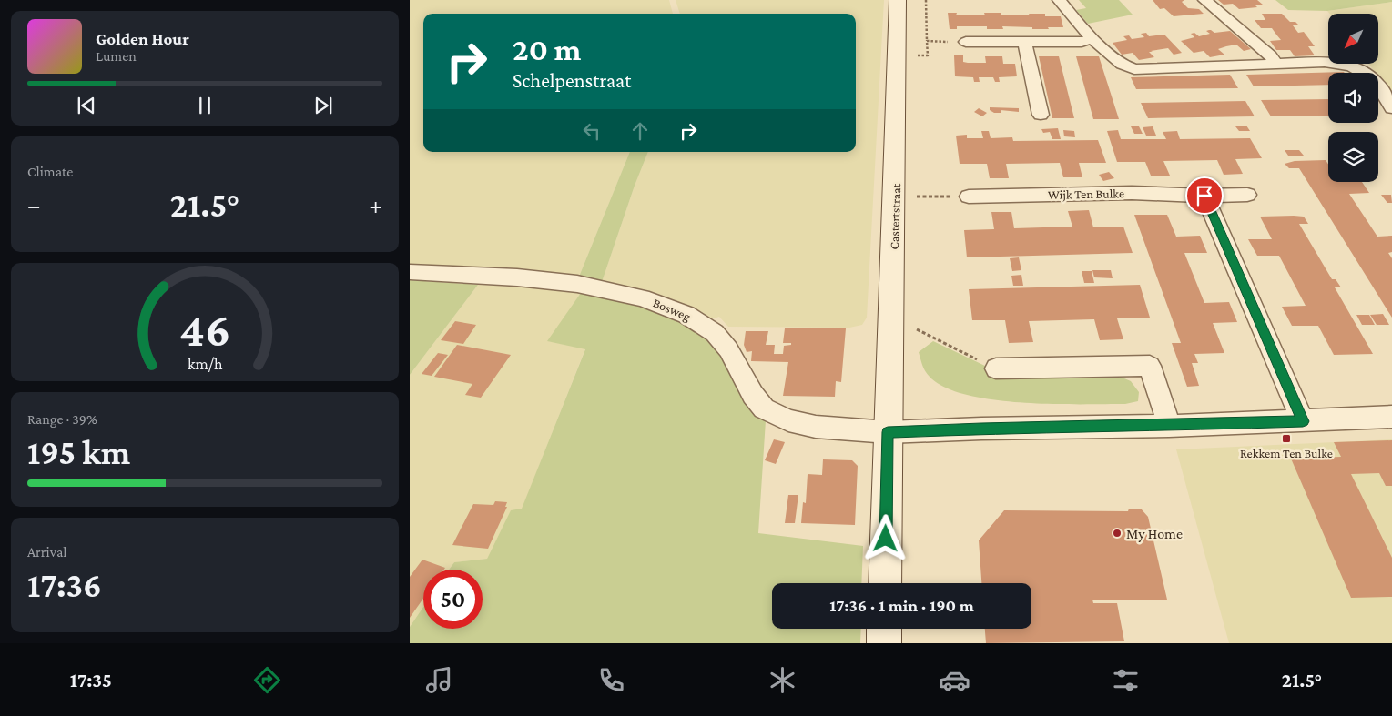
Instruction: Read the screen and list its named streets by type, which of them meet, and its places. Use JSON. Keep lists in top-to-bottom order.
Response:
{
  "streets": {
    "main road": ["Castertstraat"],
    "street": ["Wijk Ten Bulke", "Bosweg"]
  },
  "crossings": [
    ["Castertstraat", "Bosweg"]
  ],
  "places": {
    "transit": ["Rekkem Ten Bulke"],
    "other": ["My Home"]
  },
  "north": "bottom left",
  "page": {
    "turn": ["20 m", "Schelpenstraat"],
    "song": ["Golden Hour", "Lumen"],
    "tile": [
      "Climate",
      ["Range · 39%", "195 km"],
      ["Arrival", "17:36"]
    ],
    "heat": ["−", "21.5°", "+"],
    "limit": "50",
    "trip": "17:36 · 1 min · 190 m",
    "tabs": ["17:35", "21.5°"],
    "gauge": ["46", "km/h"]
  }
}
